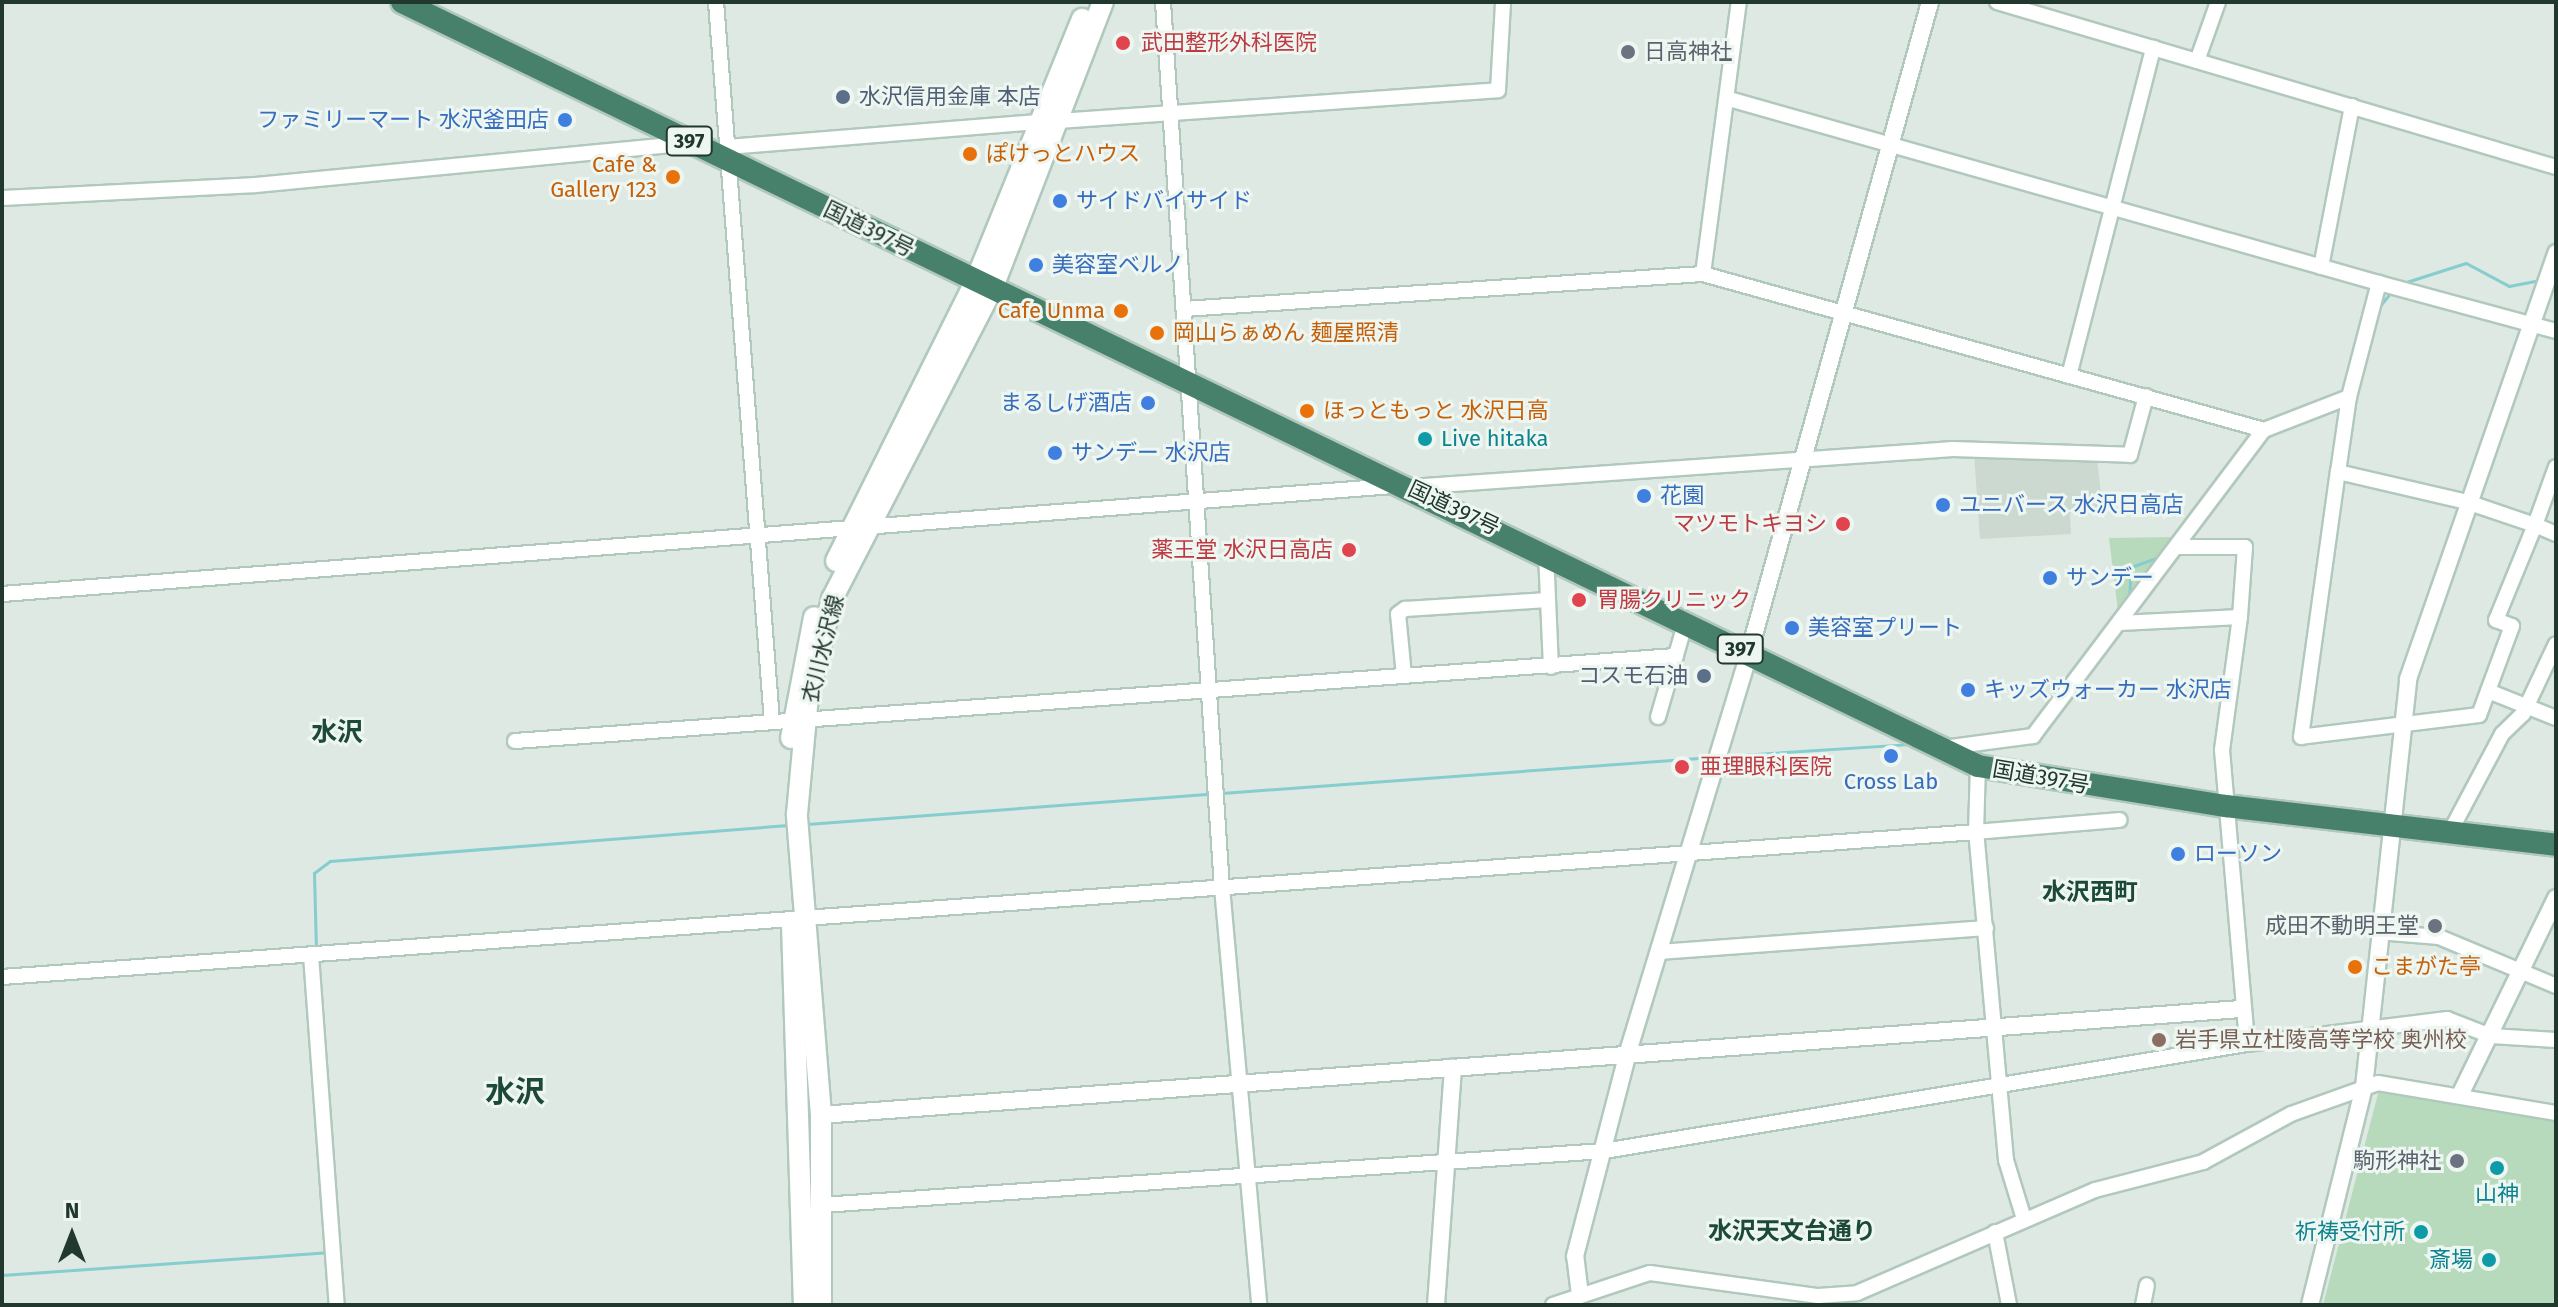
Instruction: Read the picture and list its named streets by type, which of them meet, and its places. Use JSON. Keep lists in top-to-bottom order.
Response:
{
  "streets": {
    "highway": ["397", "国道397号"],
    "main road": ["衣川水沢線"]
  },
  "crossings": [
    ["国道397号", "衣川水沢線"]
  ],
  "districts": [
    "水沢",
    "水沢西町",
    "水沢",
    "水沢天文台通り"
  ],
  "places": [
    "武田整形外科医院",
    "日高神社",
    "水沢信用金庫 本店",
    "ファミリーマート 水沢釜田店",
    "ぽけっとハウス",
    "Cafe & Gallery 123",
    "サイドバイサイド",
    "美容室ベルノ",
    "Cafe Unma",
    "岡山らぁめん 麺屋照清",
    "まるしげ酒店",
    "ほっともっと 水沢日高",
    "Live hitaka",
    "サンデー 水沢店",
    "花園",
    "ユニバース 水沢日高店",
    "マツモトキヨシ",
    "薬王堂 水沢日高店",
    "サンデー",
    "胃腸クリニック",
    "美容室プリート",
    "コスモ石油",
    "キッズウォーカー 水沢店",
    "Cross Lab",
    "亜理眼科医院",
    "ローソン",
    "成田不動明王堂",
    "こまがた亭",
    "岩手県立杜陵高等学校 奥州校",
    "駒形神社",
    "山神",
    "祈祷受付所",
    "斎場"
  ],
  "north": "top"
}
